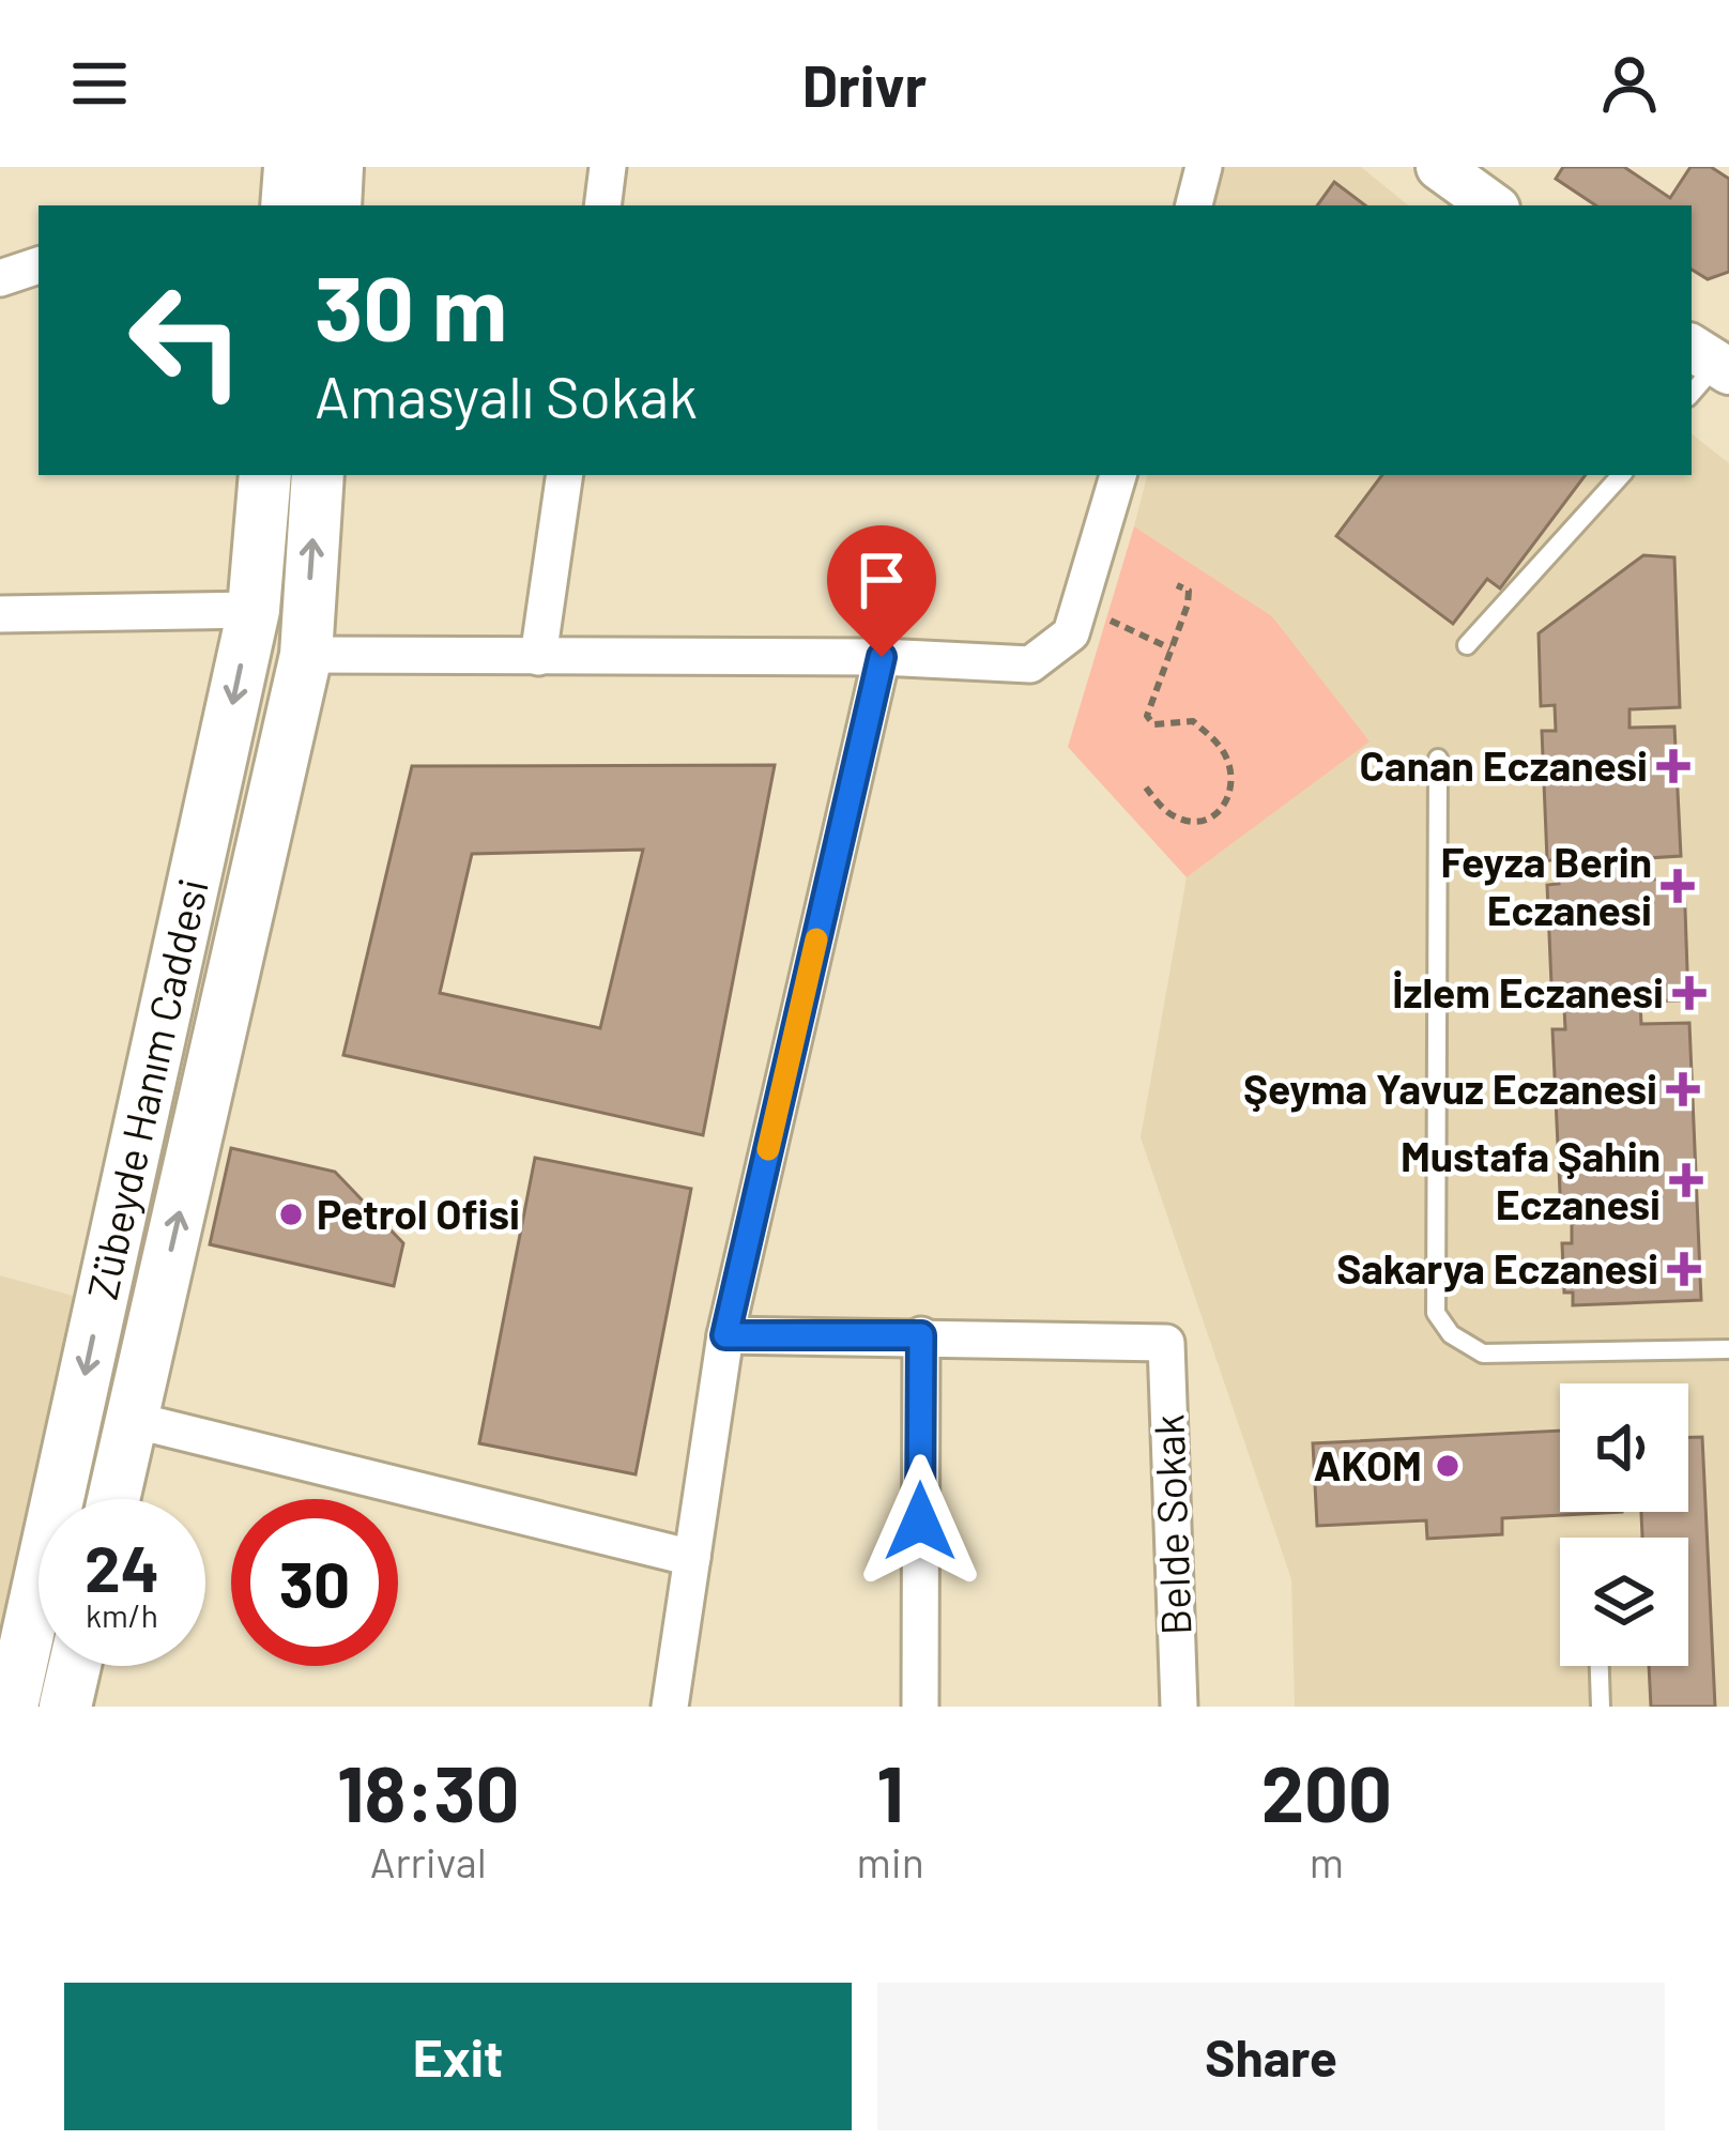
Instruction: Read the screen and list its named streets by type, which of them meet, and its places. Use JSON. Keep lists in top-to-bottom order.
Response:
{
  "streets": {
    "main road": ["Zübeyde Hanım Caddesi"],
    "street": ["Belde Sokak"]
  },
  "places": {
    "health": [
      "Canan Eczanesi",
      "Feyza Berin Eczanesi",
      "İzlem Eczanesi",
      "Şeyma Yavuz Eczanesi",
      "Mustafa Şahin Eczanesi",
      "Sakarya Eczanesi"
    ],
    "other": ["Petrol Ofisi", "AKOM"]
  },
  "page": {
    "header": "Drivr",
    "turn": ["30 m", "Amasyalı Sokak"],
    "speed": "24 km/h",
    "limit": "30",
    "eta": [
      "18:30",
      "Arrival",
      "1",
      "min",
      "200",
      "m"
    ],
    "buttons": ["Exit", "Share"]
  }
}
